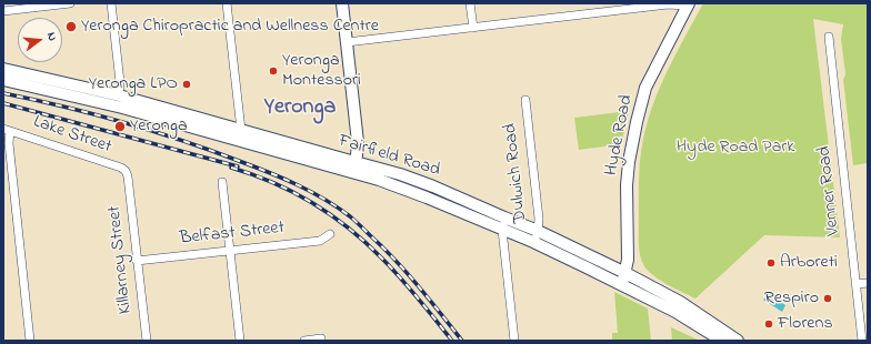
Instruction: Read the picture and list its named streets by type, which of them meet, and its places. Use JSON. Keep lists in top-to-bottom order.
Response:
{
  "streets": {
    "main road": ["Hyde Road", "Fairfield Road"],
    "street": [
      "Lake Street",
      "Dulwich Road",
      "Venner Road",
      "Belfast Street",
      "Killarney Street"
    ]
  },
  "crossings": [
    ["Lake Street", "Killarney Street"],
    ["Hyde Road", "Fairfield Road"],
    ["Fairfield Road", "Dulwich Road"],
    ["Belfast Street", "Killarney Street"]
  ],
  "districts": ["Yeronga"],
  "parks": ["Hyde Road Park"],
  "places": [
    "Yeronga Chiropractic and Wellness Centre",
    "Yeronga Montessori",
    "Yeronga LPO",
    "Yeronga",
    "Arboreti",
    "Respiro",
    "Florens"
  ],
  "north": "right"
}
